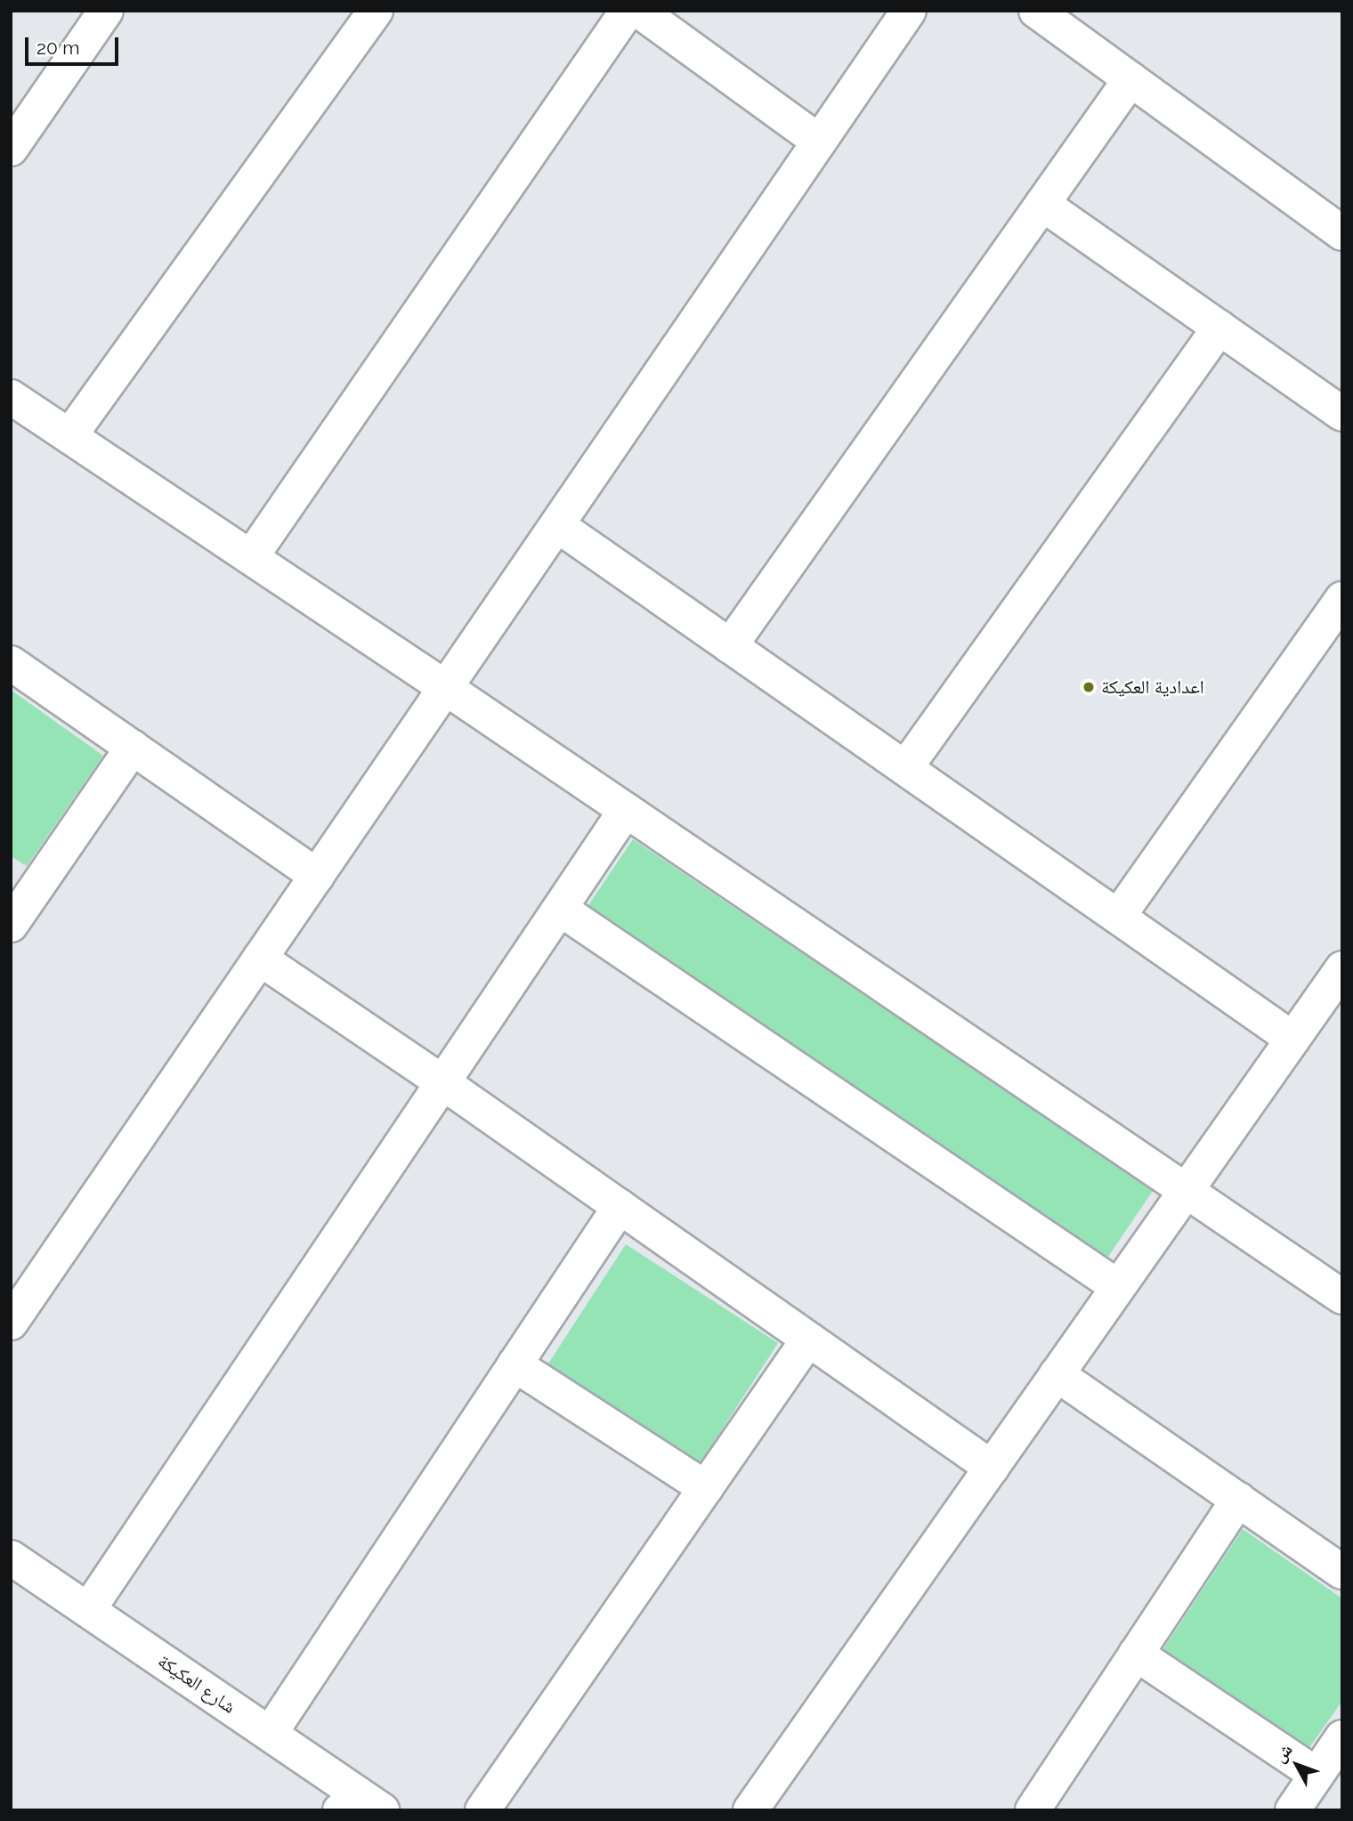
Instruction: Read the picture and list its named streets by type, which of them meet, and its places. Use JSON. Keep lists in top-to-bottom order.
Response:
{
  "streets": {
    "street": ["شارع العكيكة"]
  },
  "places": ["اعدادية العكيكة"],
  "scale_bar": "20 m",
  "north": "top left"
}
